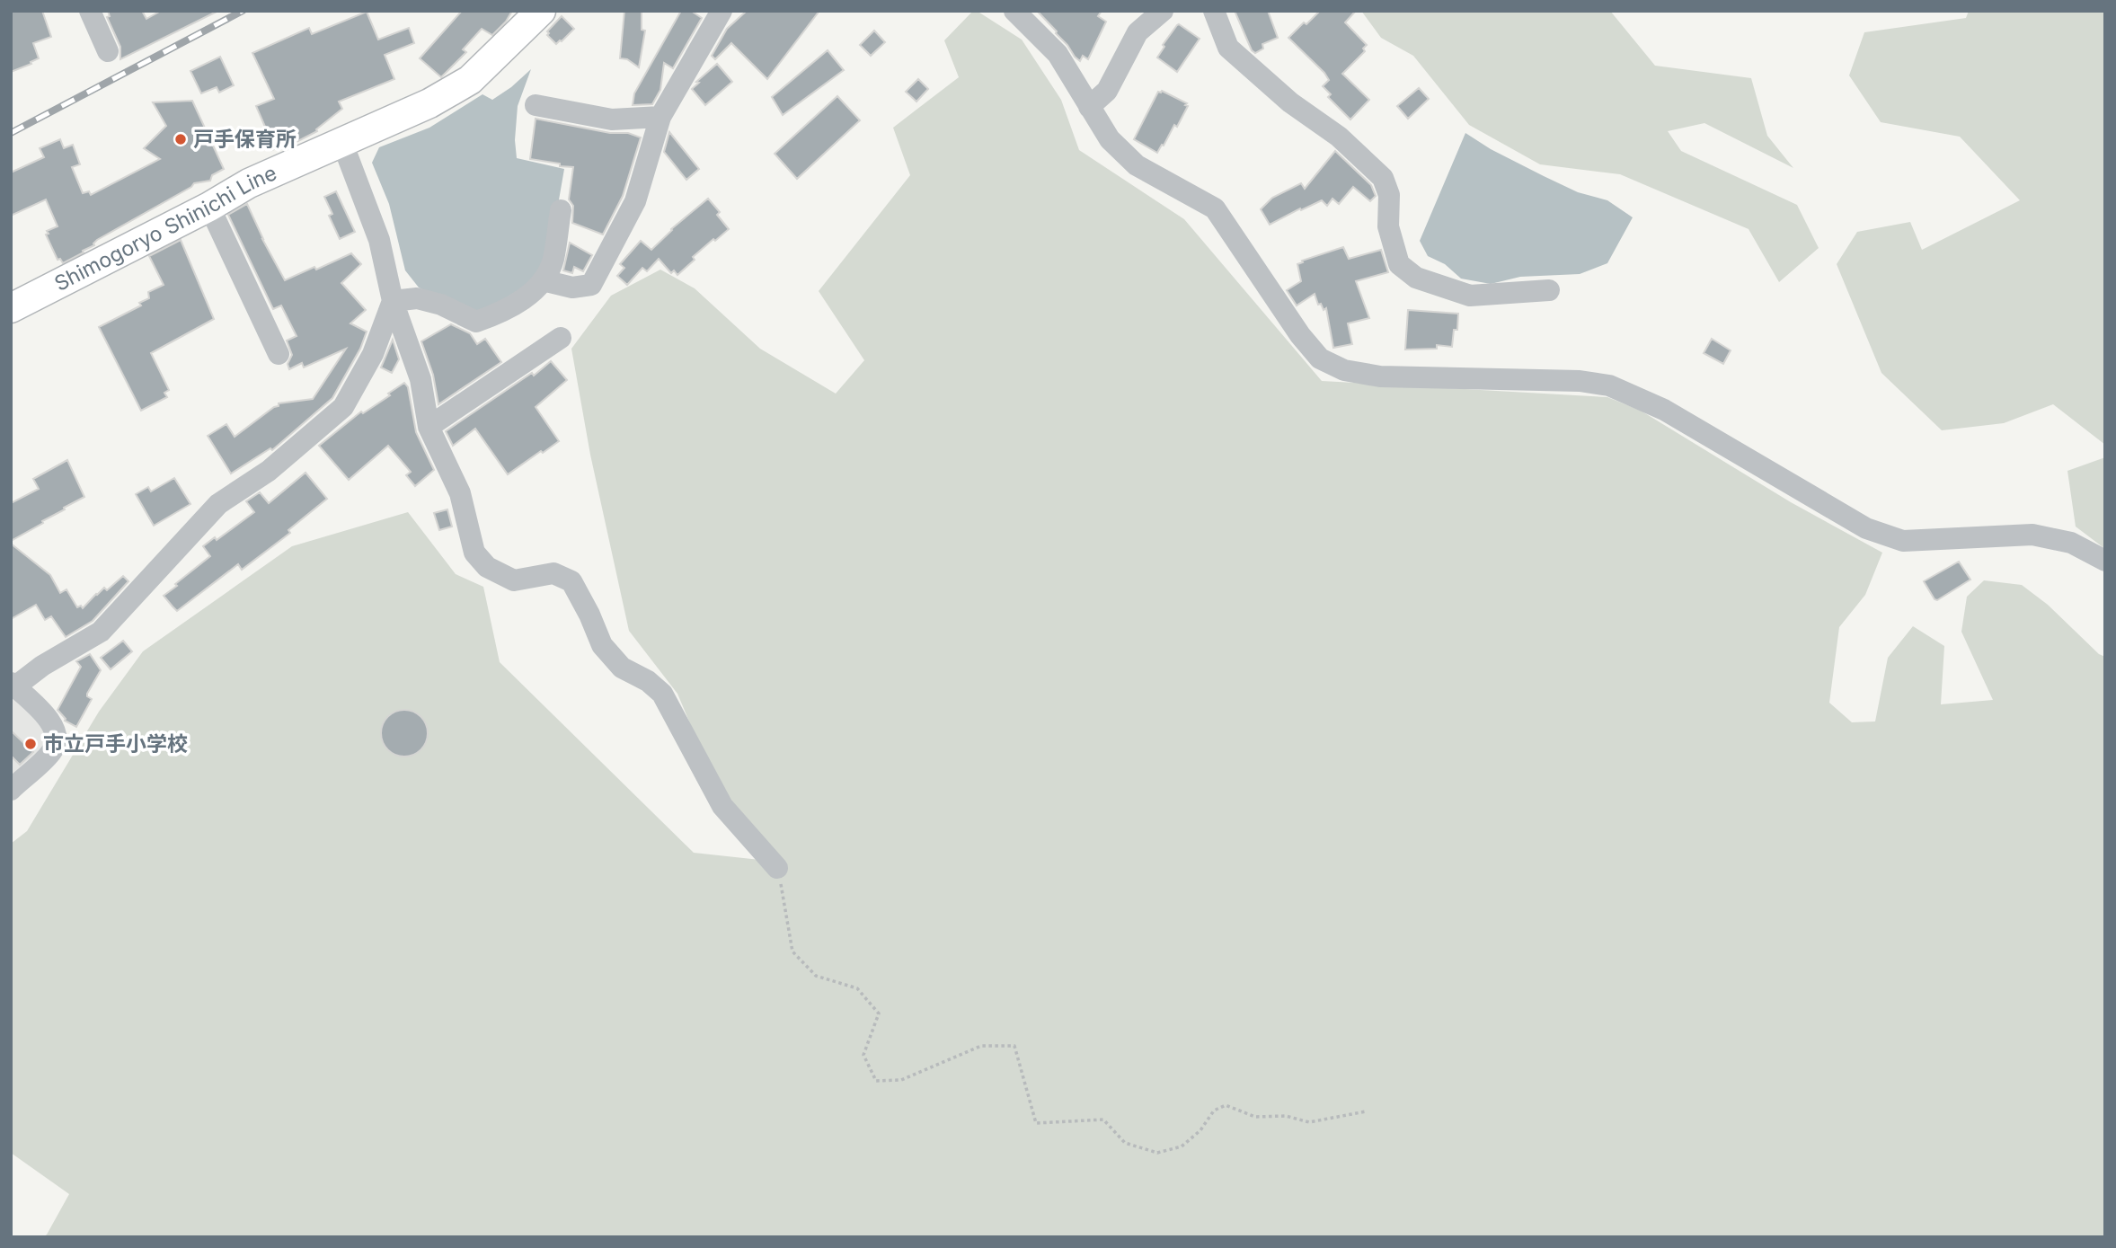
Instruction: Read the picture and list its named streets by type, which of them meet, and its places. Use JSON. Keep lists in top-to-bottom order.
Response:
{
  "streets": {
    "main road": ["Shimogoryo Shinichi Line"]
  },
  "places": ["戸手保育所", "市立戸手小学校"]
}
